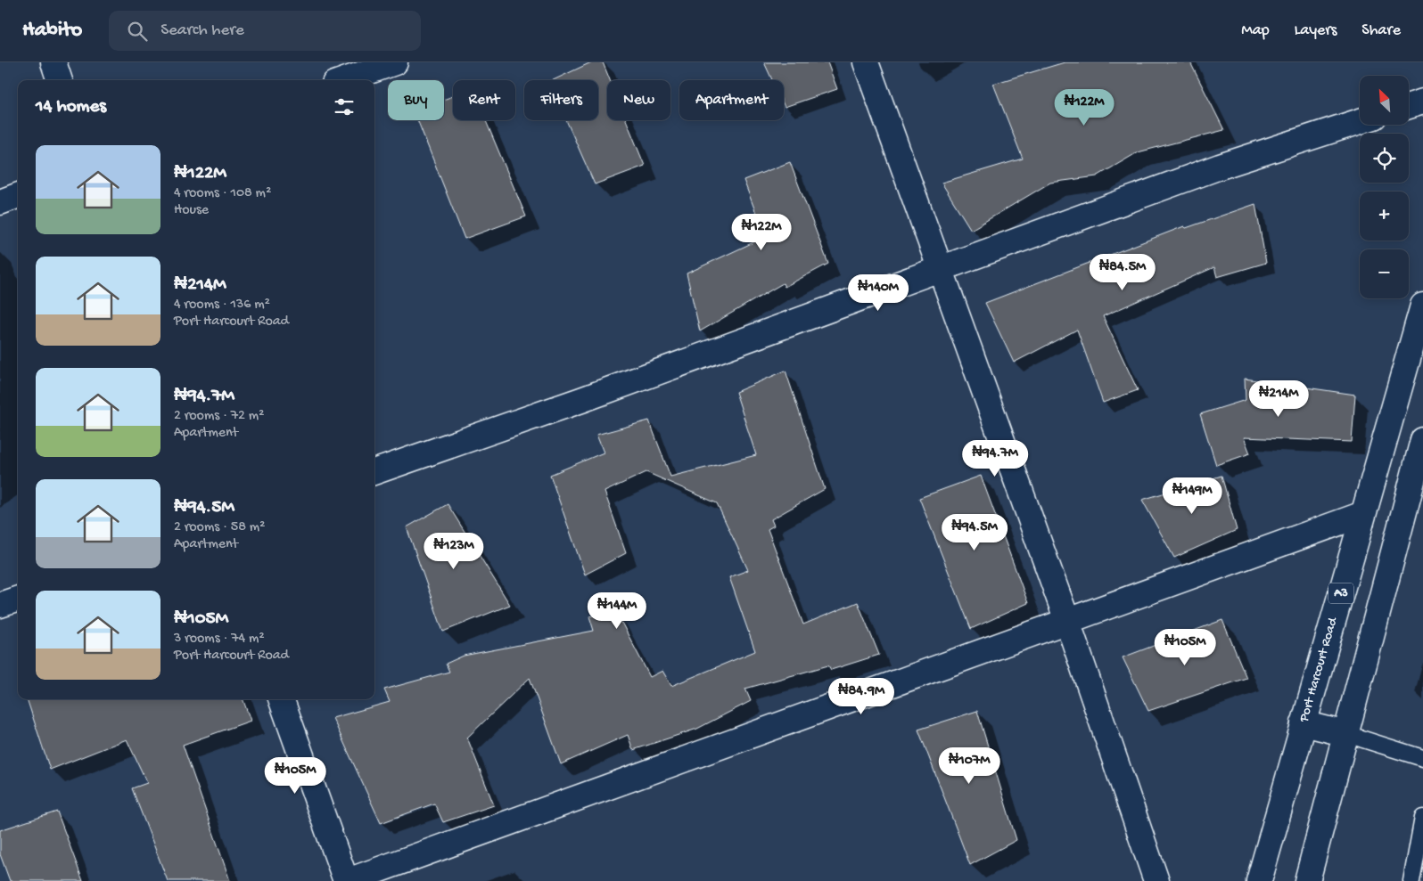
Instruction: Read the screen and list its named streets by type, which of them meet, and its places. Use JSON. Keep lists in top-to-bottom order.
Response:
{
  "streets": {
    "main road": ["A3", "Port Harcourt Road"]
  },
  "north": "top left",
  "page": {
    "header": "Habito",
    "search": "Search here",
    "nav": ["Map", "Layers", "Share"],
    "map_buttons": ["+", "−"],
    "chip": [
      "Buy",
      "Rent",
      "Filters",
      "New",
      "Apartment"
    ],
    "heading": "14 homes",
    "price": [
      "₦122M",
      "₦122M",
      "₦84.5M",
      "₦140M",
      "₦214M",
      "₦94.7M",
      "₦149M",
      "₦94.5M",
      "₦123M",
      "₦144M",
      "₦105M",
      "₦84.9M",
      "₦107M",
      "₦105M"
    ],
    "list": [
      {
        "name": "₦122M",
        "note": "4 rooms · 108 m² · House"
      },
      {
        "name": "₦214M",
        "note": "4 rooms · 136 m² · Port Harcourt Road"
      },
      {
        "name": "₦94.7M",
        "note": "2 rooms · 72 m² · Apartment"
      },
      {
        "name": "₦94.5M",
        "note": "2 rooms · 58 m² · Apartment"
      },
      {
        "name": "₦105M",
        "note": "3 rooms · 74 m² · Port Harcourt Road"
      }
    ]
  }
}
